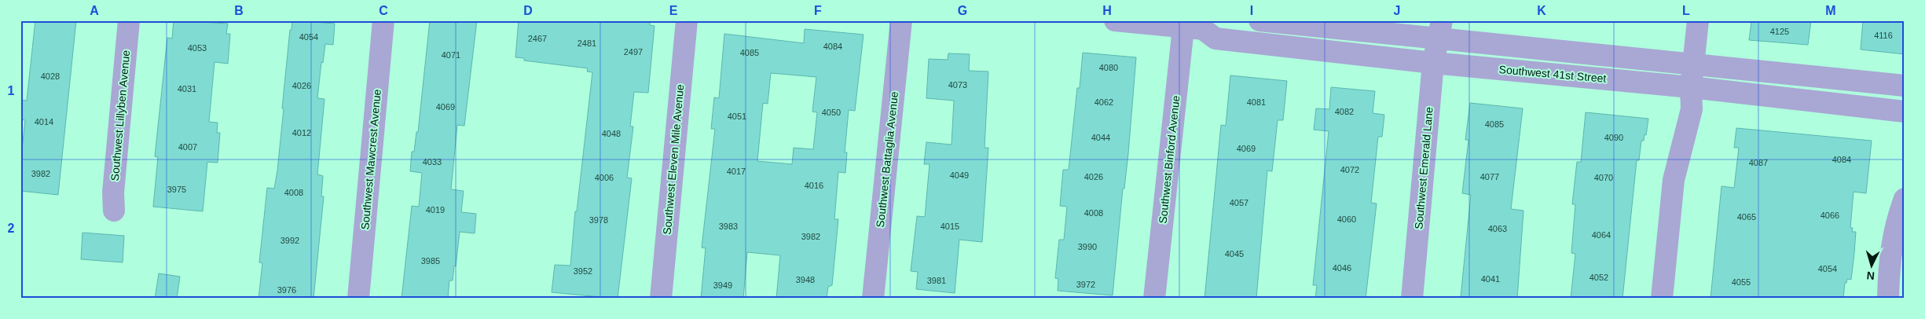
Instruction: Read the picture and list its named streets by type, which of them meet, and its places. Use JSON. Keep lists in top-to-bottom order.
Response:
{
  "streets": {
    "street": [
      "Southwest 41st Street",
      "Southwest Lillyben Avenue",
      "Southwest Mawcrest Avenue",
      "Southwest Eleven Mile Avenue",
      "Southwest Battaglia Avenue",
      "Southwest Binford Avenue",
      "Southwest Emerald Lane"
    ]
  },
  "crossings": [
    ["Southwest 41st Street", "Southwest Binford Avenue"],
    ["Southwest 41st Street", "Southwest Emerald Lane"]
  ],
  "house_numbers": [
    "4125",
    "4116",
    "4054",
    "2467",
    "2481",
    "4084",
    "4053",
    "2497",
    "4085",
    "4071",
    "4080",
    "4028",
    "4073",
    "4026",
    "4031",
    "4062",
    "4081",
    "4069",
    "4082",
    "4050",
    "4051",
    "4014",
    "4085",
    "4012",
    "4048",
    "4044",
    "4090",
    "4007",
    "4069",
    "4084",
    "4033",
    "4087",
    "4072",
    "4017",
    "3982",
    "4049",
    "4026",
    "4077",
    "4006",
    "4070",
    "4016",
    "3975",
    "4008",
    "4057",
    "4019",
    "4008",
    "4066",
    "4065",
    "4060",
    "3978",
    "3983",
    "4015",
    "4063",
    "4064",
    "3982",
    "3992",
    "3990",
    "4045",
    "3985",
    "4046",
    "4054",
    "3952",
    "4052",
    "4041",
    "3948",
    "3981",
    "4055",
    "3972",
    "3949",
    "3976"
  ],
  "north": "bottom",
  "grid": {
    "columns": [
      "A",
      "B",
      "C",
      "D",
      "E",
      "F",
      "G",
      "H",
      "I",
      "J",
      "K",
      "L",
      "M"
    ],
    "rows": ["1", "2"]
  }
}
